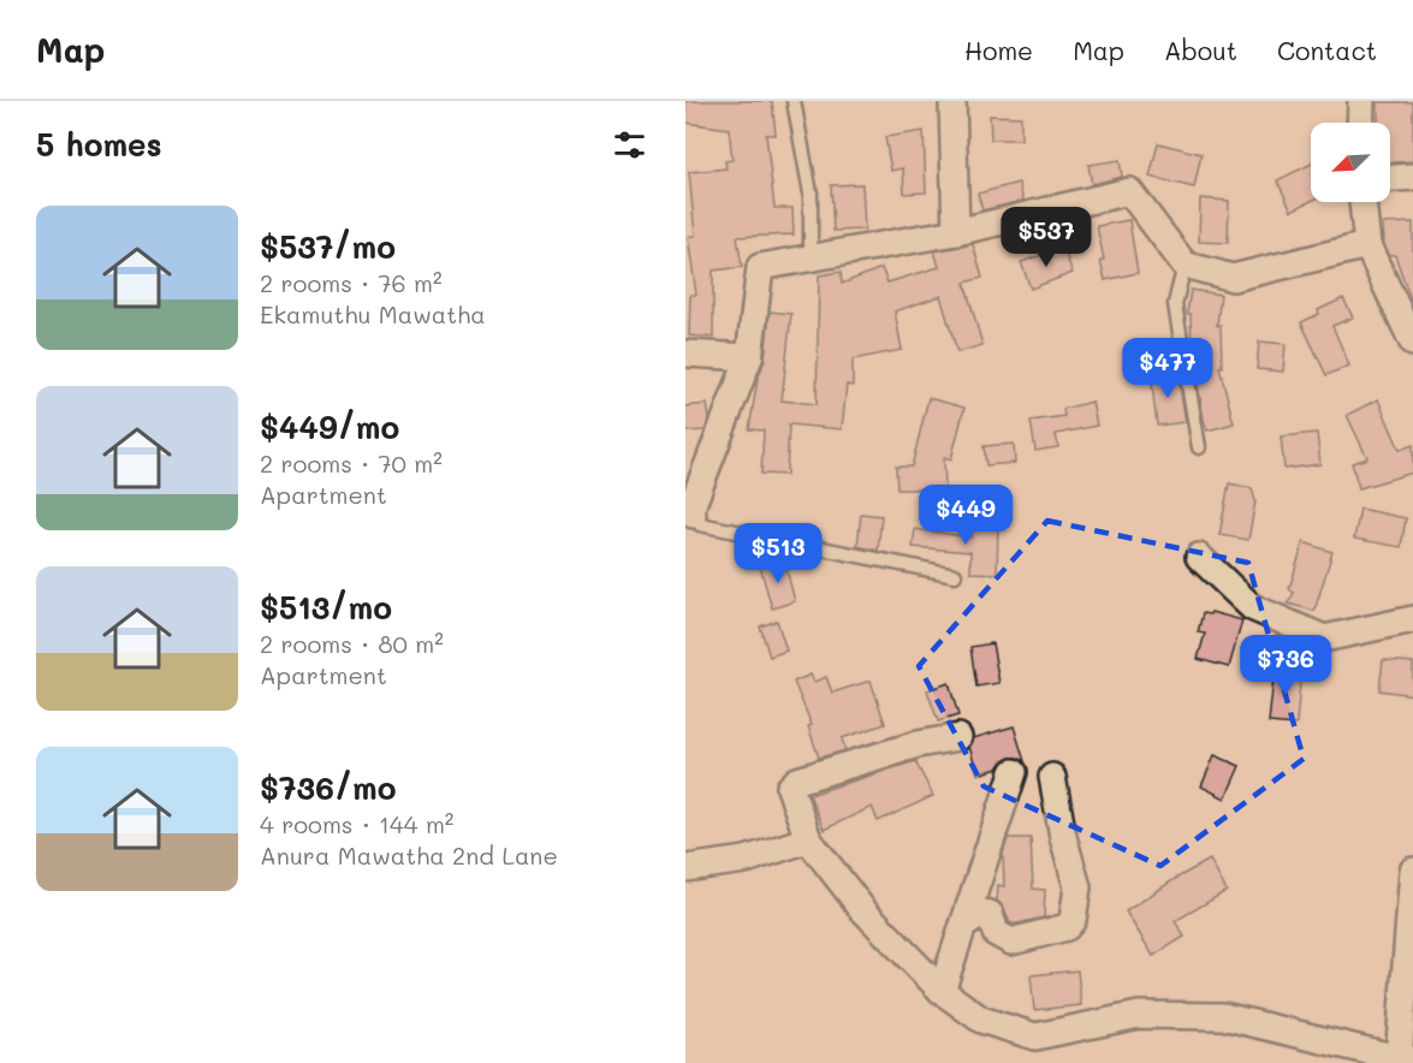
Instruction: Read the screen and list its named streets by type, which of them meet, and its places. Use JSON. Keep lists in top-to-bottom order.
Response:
{
  "north": "bottom left",
  "page": {
    "header": "Map",
    "nav": [
      "Home",
      "Map",
      "About",
      "Contact"
    ],
    "heading": "5 homes",
    "list": [
      {
        "name": "$537/mo",
        "note": "2 rooms · 76 m² · Ekamuthu Mawatha"
      },
      {
        "name": "$449/mo",
        "note": "2 rooms · 70 m² · Apartment"
      },
      {
        "name": "$513/mo",
        "note": "2 rooms · 80 m² · Apartment"
      },
      {
        "name": "$736/mo",
        "note": "4 rooms · 144 m² · Anura Mawatha 2nd Lane"
      }
    ],
    "price": [
      "$537",
      "$477",
      "$449",
      "$513",
      "$736"
    ]
  }
}
